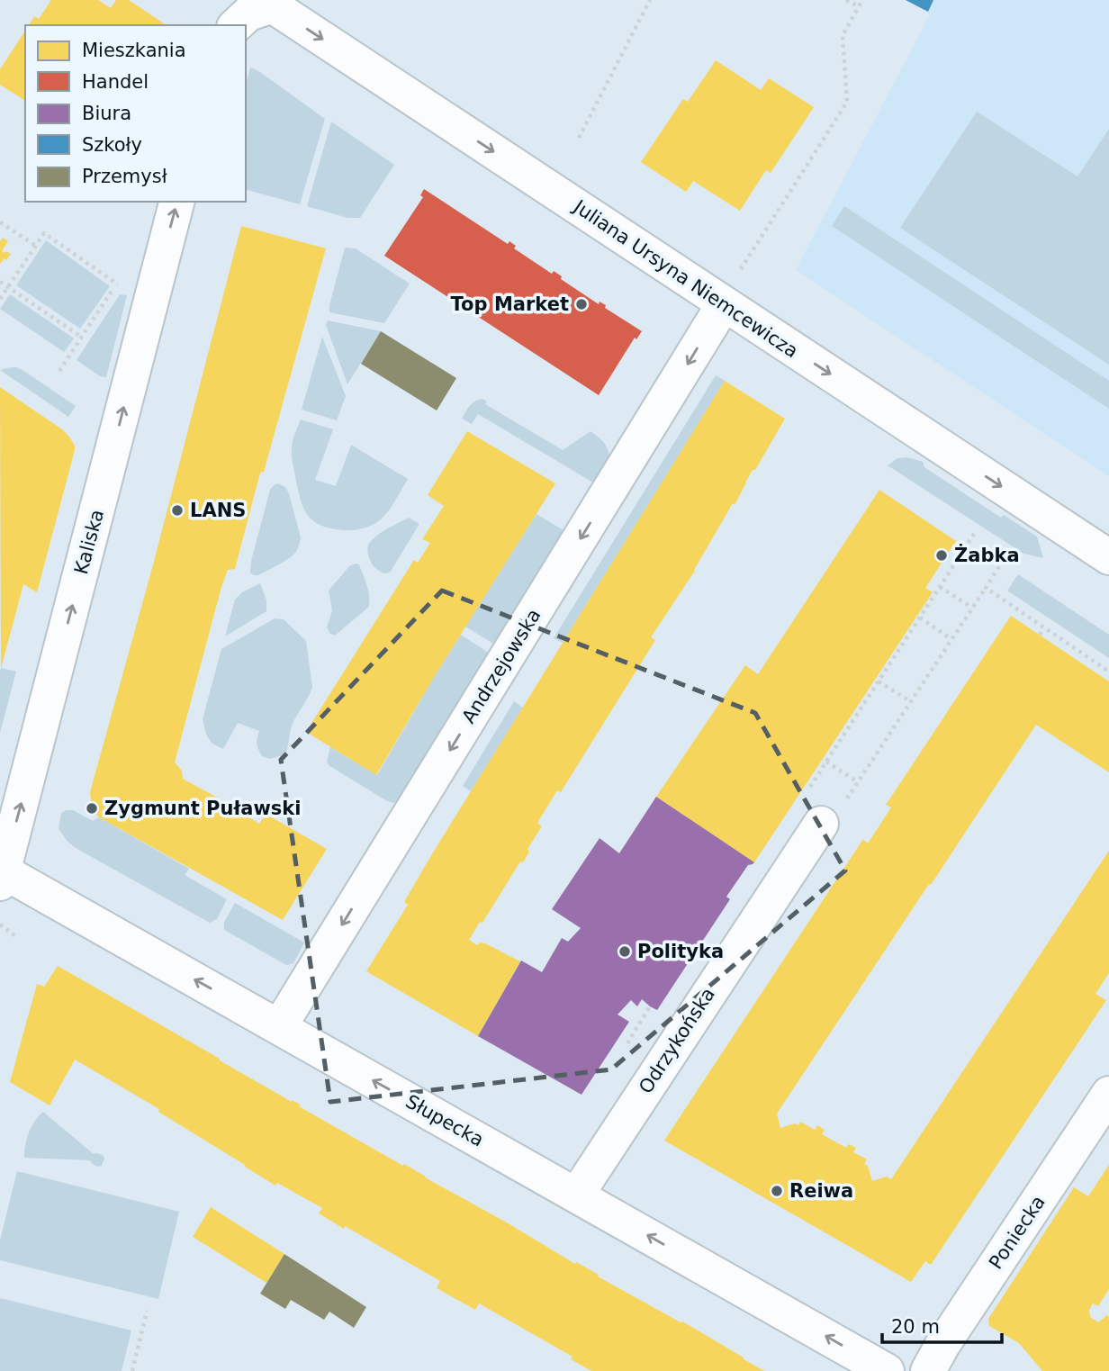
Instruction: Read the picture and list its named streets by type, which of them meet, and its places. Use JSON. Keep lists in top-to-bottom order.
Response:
{
  "streets": {
    "street": [
      "Juliana Ursyna Niemcewicza",
      "Kaliska",
      "Andrzejowska",
      "Odrzykońska",
      "Słupecka",
      "Poniecka"
    ]
  },
  "crossings": [
    ["Juliana Ursyna Niemcewicza", "Andrzejowska"],
    ["Kaliska", "Słupecka"],
    ["Andrzejowska", "Słupecka"],
    ["Odrzykońska", "Słupecka"]
  ],
  "one_way": [
    "Juliana Ursyna Niemcewicza",
    "Kaliska",
    "Andrzejowska",
    "Słupecka"
  ],
  "places": [
    "Top Market",
    "LANS",
    "Żabka",
    "Zygmunt Puławski",
    "Polityka",
    "Reiwa"
  ],
  "legend": [
    "Mieszkania",
    "Handel",
    "Biura",
    "Szkoły",
    "Przemysł"
  ],
  "scale_bar": "20 m"
}
